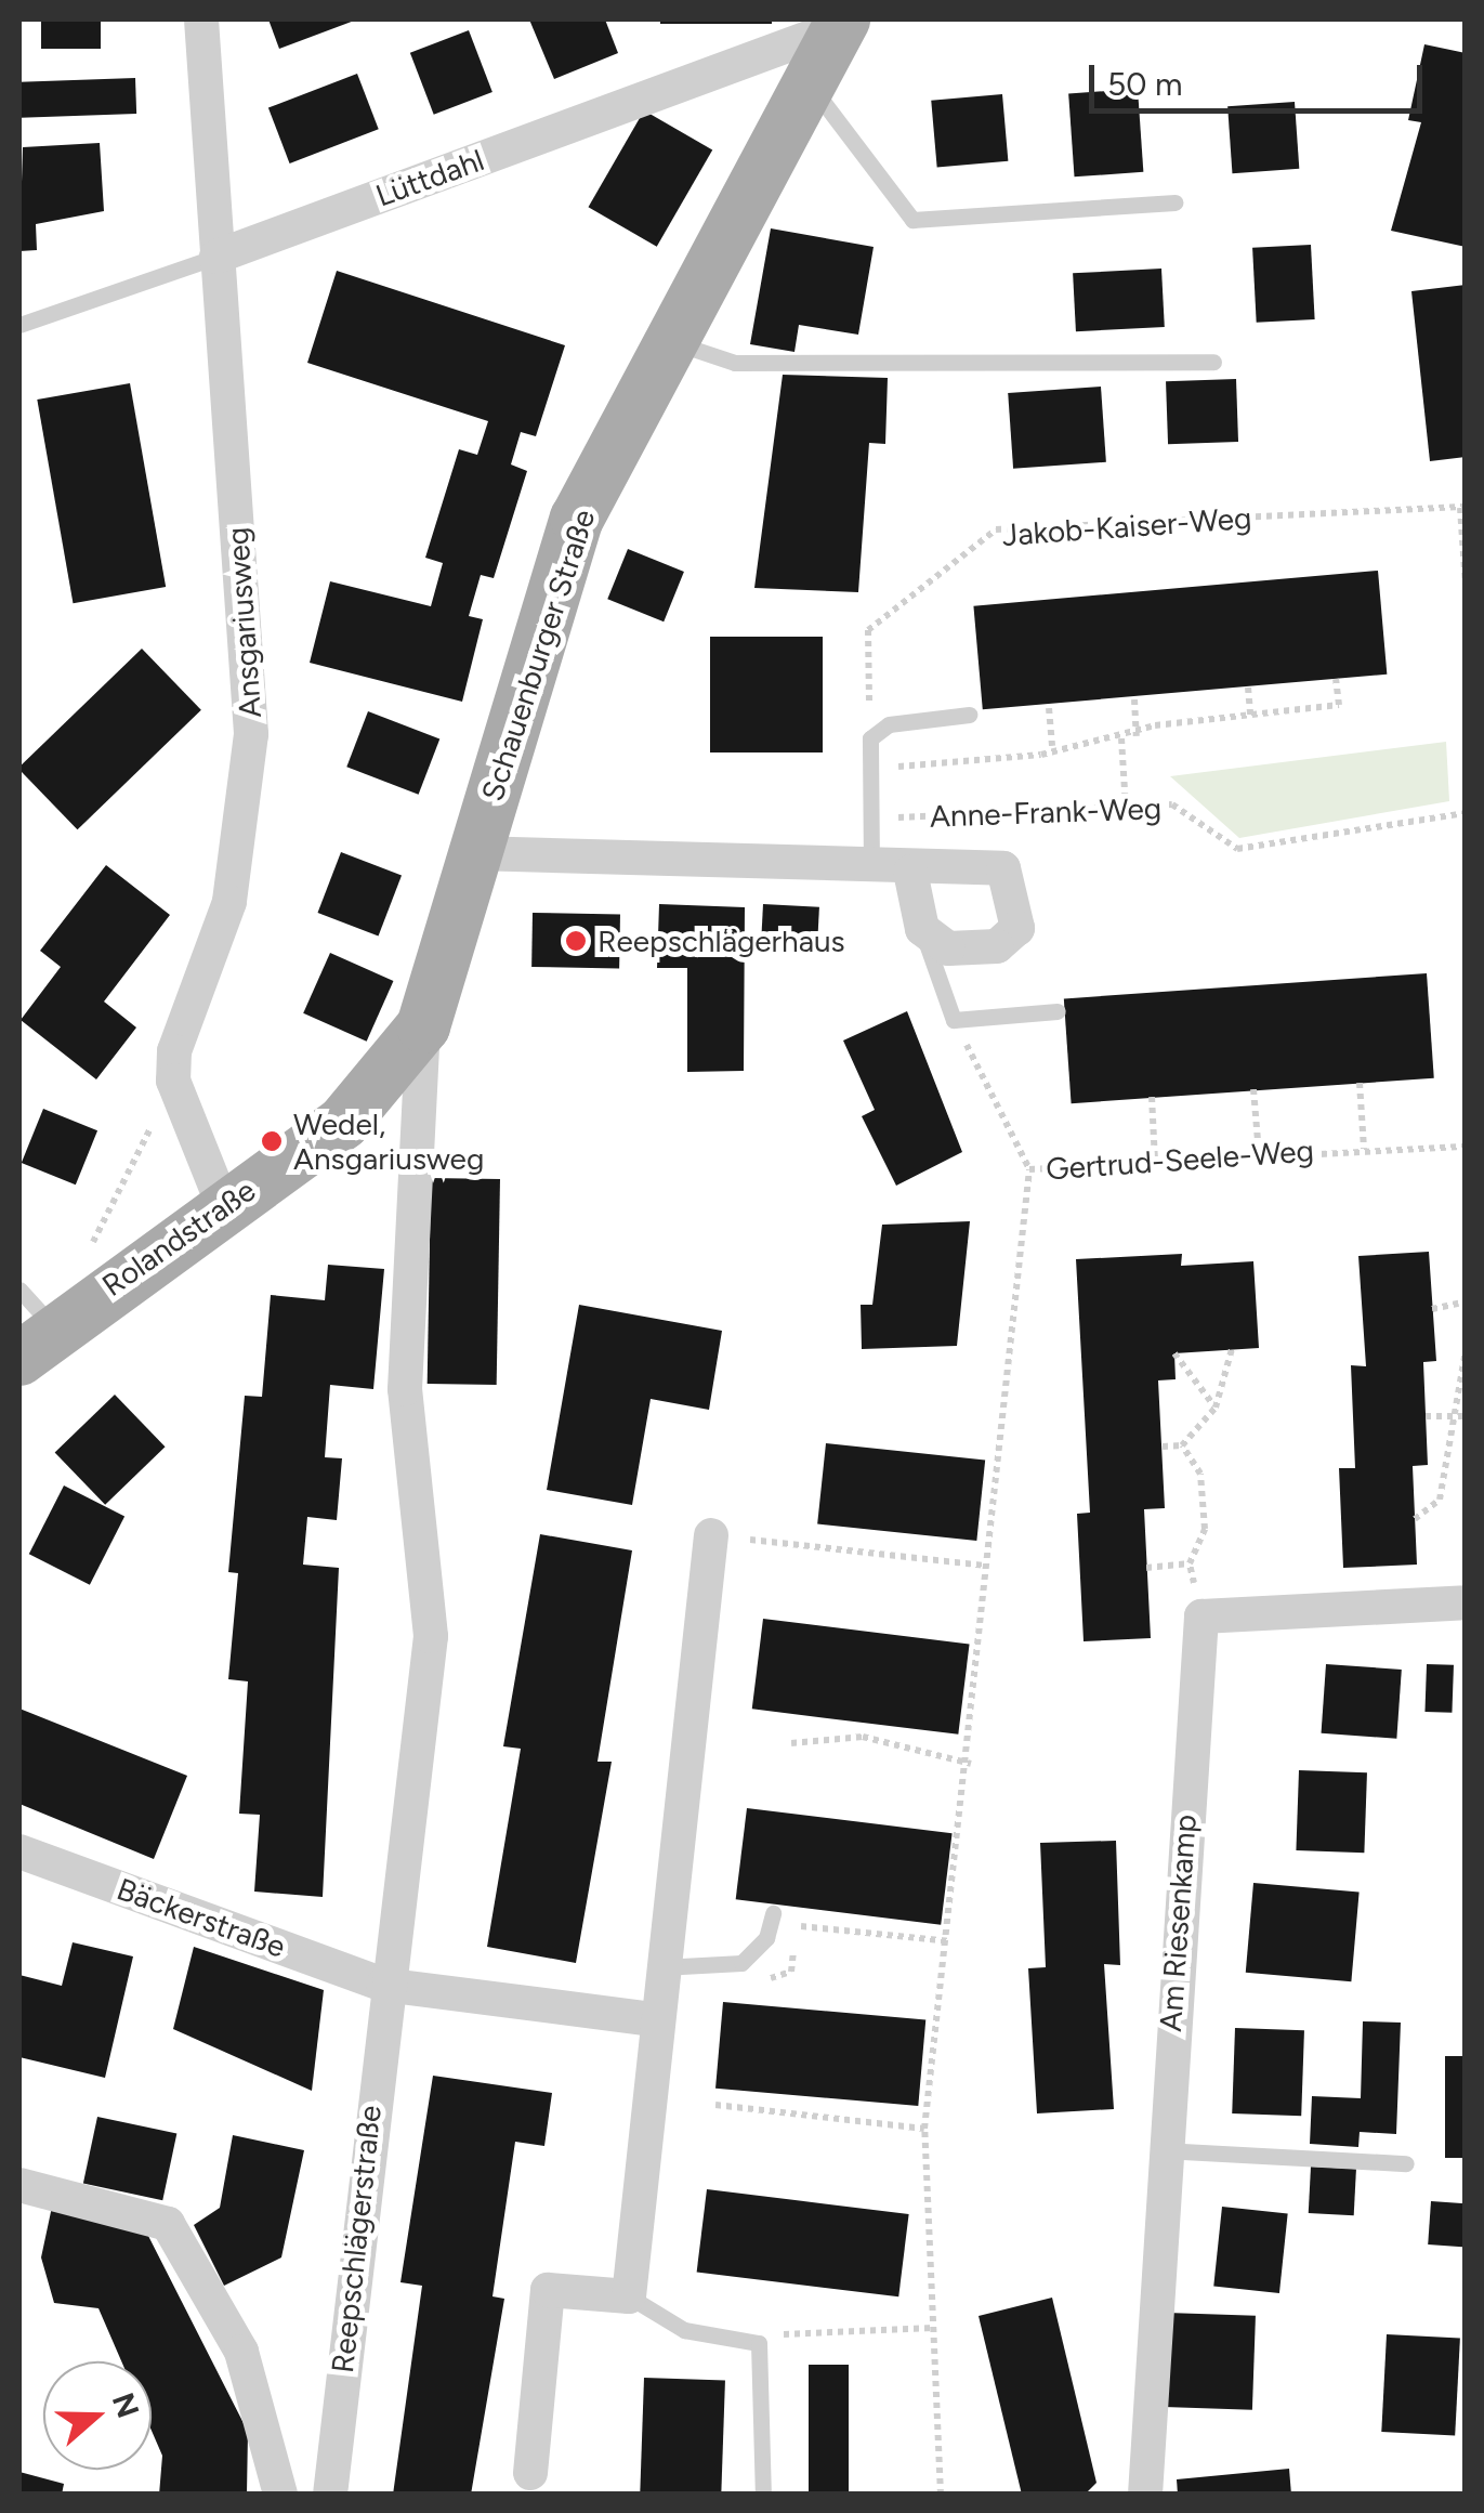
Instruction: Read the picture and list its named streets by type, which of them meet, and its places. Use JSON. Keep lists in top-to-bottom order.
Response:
{
  "streets": {
    "main road": ["Schauenburger Straße", "Rolandstraße"],
    "street": [
      "Lüttdahl",
      "Ansgariusweg",
      "Bäckerstraße",
      "Am Riesenkamp",
      "Reepschlägerstraße"
    ],
    "path": ["Jakob-Kaiser-Weg", "Anne-Frank-Weg", "Gertrud-Seele-Weg"]
  },
  "crossings": [
    ["Lüttdahl", "Ansgariusweg"],
    ["Lüttdahl", "Schauenburger Straße"],
    ["Schauenburger Straße", "Rolandstraße"],
    ["Schauenburger Straße", "Reepschlägerstraße"],
    ["Bäckerstraße", "Reepschlägerstraße"]
  ],
  "places": ["Reepschlägerhaus", "Wedel, Ansgariusweg"],
  "scale_bar": "50 m",
  "north": "right"
}
